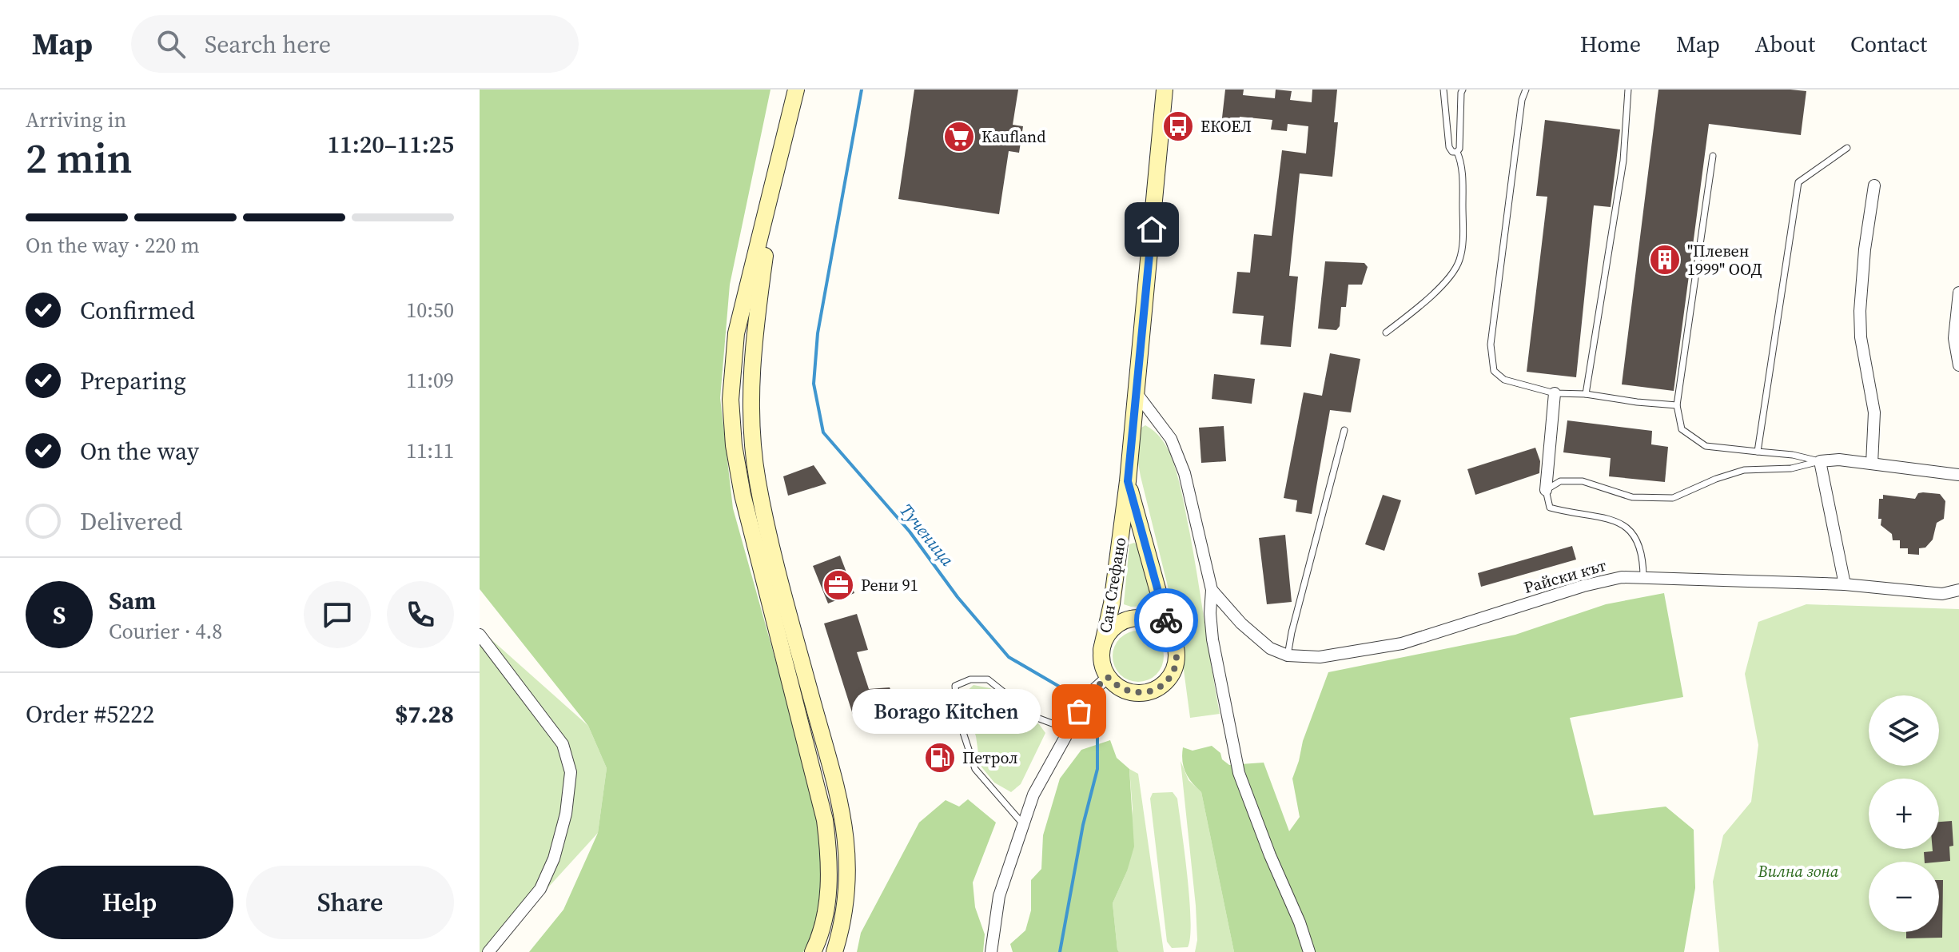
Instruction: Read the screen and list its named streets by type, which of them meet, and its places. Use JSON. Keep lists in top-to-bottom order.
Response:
{
  "streets": {
    "main road": ["Сан Стефано"],
    "street": ["Райски кът"]
  },
  "water": ["Тученица"],
  "parks": ["Вилна зона"],
  "places": {
    "bus stop": ["ЕКОЕЛ"],
    "supermarket": ["Kaufland"],
    "building": ["\"Плевен 1999\" ООД"],
    "office": ["Рени 91"],
    "other": ["Borago Kitchen"],
    "fuel station": ["Петрол"]
  },
  "page": {
    "header": "Map",
    "search": "Search here",
    "nav": [
      "Home",
      "Map",
      "About",
      "Contact"
    ],
    "heading": ["2 min", "Arriving in", "11:20–11:25"],
    "panel": [
      "Sam",
      "Courier · 4.8",
      "Order #5222",
      "$7.28"
    ],
    "bar": "On the way · 220 m",
    "list": [
      ["Confirmed", "10:50"],
      ["Preparing", "11:09"],
      ["On the way", "11:11"],
      "Delivered"
    ],
    "round": "S",
    "bubble": "Borago Kitchen",
    "map_buttons": ["+", "−"],
    "buttons": ["Help", "Share"]
  }
}
